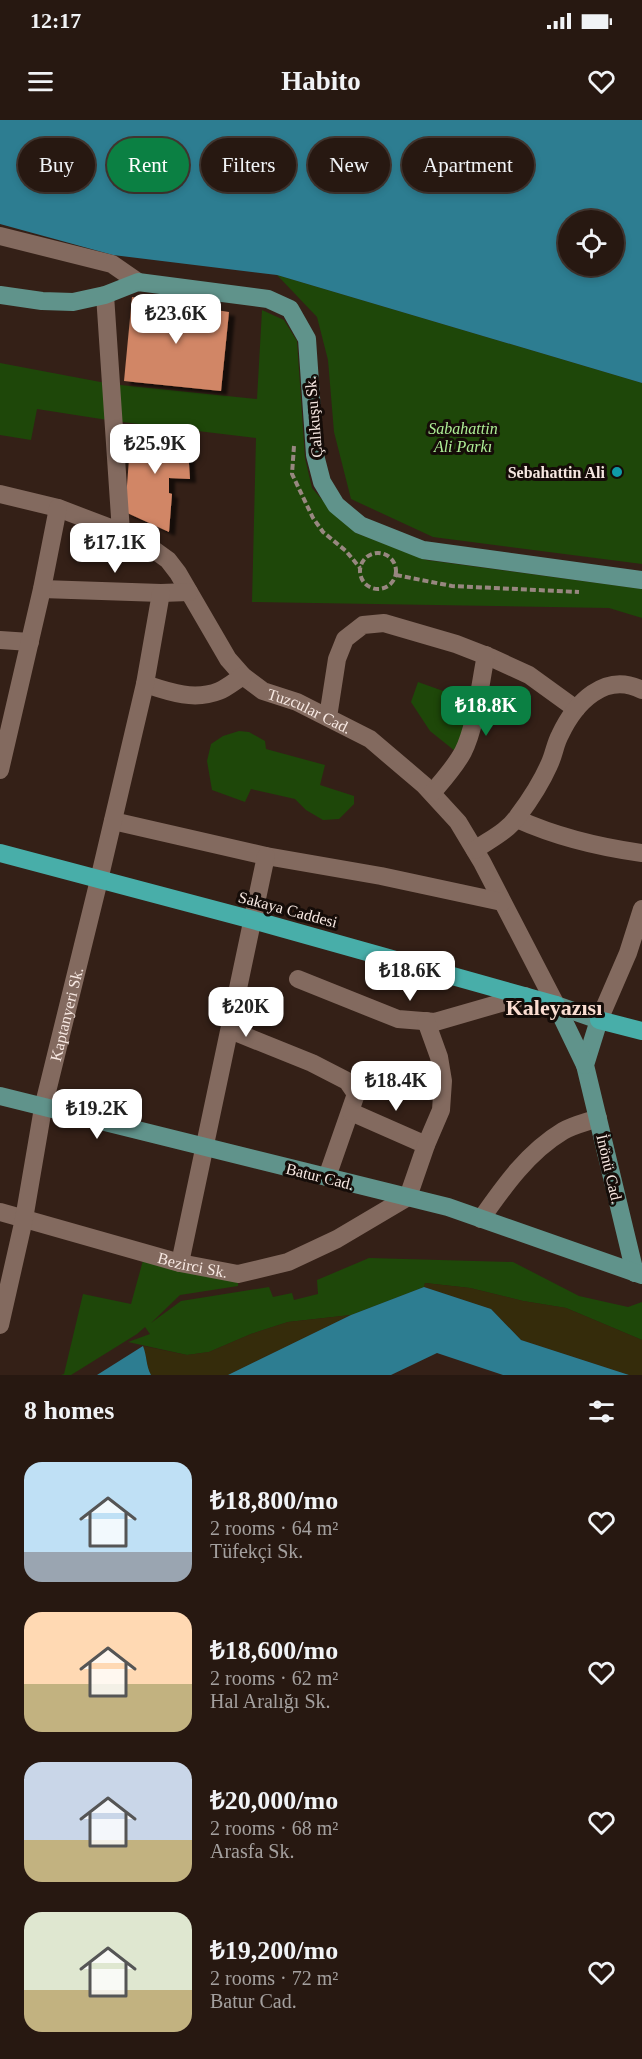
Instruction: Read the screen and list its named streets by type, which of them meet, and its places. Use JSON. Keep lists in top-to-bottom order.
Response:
{
  "streets": {
    "highway": ["Sakaya Caddesi"],
    "main road": ["Çalıkuşu Sk.", "İnönü Cad.", "Batur Cad."],
    "street": ["Tuzcular Cad.", "Kaptanyeri Sk.", "Bezirci Sk."]
  },
  "crossings": [
    ["Tuzcular Cad.", "Sakaya Caddesi"],
    ["Tuzcular Cad.", "İnönü Cad."],
    ["Sakaya Caddesi", "Kaptanyeri Sk."],
    ["Sakaya Caddesi", "İnönü Cad."],
    ["Kaptanyeri Sk.", "Batur Cad."],
    ["Kaptanyeri Sk.", "Bezirci Sk."],
    ["İnönü Cad.", "Batur Cad."],
    ["Batur Cad.", "Bezirci Sk."]
  ],
  "districts": ["Kaleyazısı"],
  "parks": ["Sabahattin Ali Parkı"],
  "places": ["Sebahattin Ali"],
  "page": {
    "status": "12:17",
    "header": "Habito",
    "chip": [
      "Buy",
      "Rent",
      "Filters",
      "New",
      "Apartment"
    ],
    "price": [
      "₺23.6K",
      "₺25.9K",
      "₺17.1K",
      "₺18.8K",
      "₺18.6K",
      "₺20K",
      "₺18.4K",
      "₺19.2K"
    ],
    "heading": "8 homes",
    "list": [
      {
        "name": "₺18,800/mo",
        "note": "2 rooms · 64 m² · Tüfekçi Sk."
      },
      {
        "name": "₺18,600/mo",
        "note": "2 rooms · 62 m² · Hal Aralığı Sk."
      },
      {
        "name": "₺20,000/mo",
        "note": "2 rooms · 68 m² · Arasfa Sk."
      },
      {
        "name": "₺19,200/mo",
        "note": "2 rooms · 72 m² · Batur Cad."
      }
    ]
  }
}
